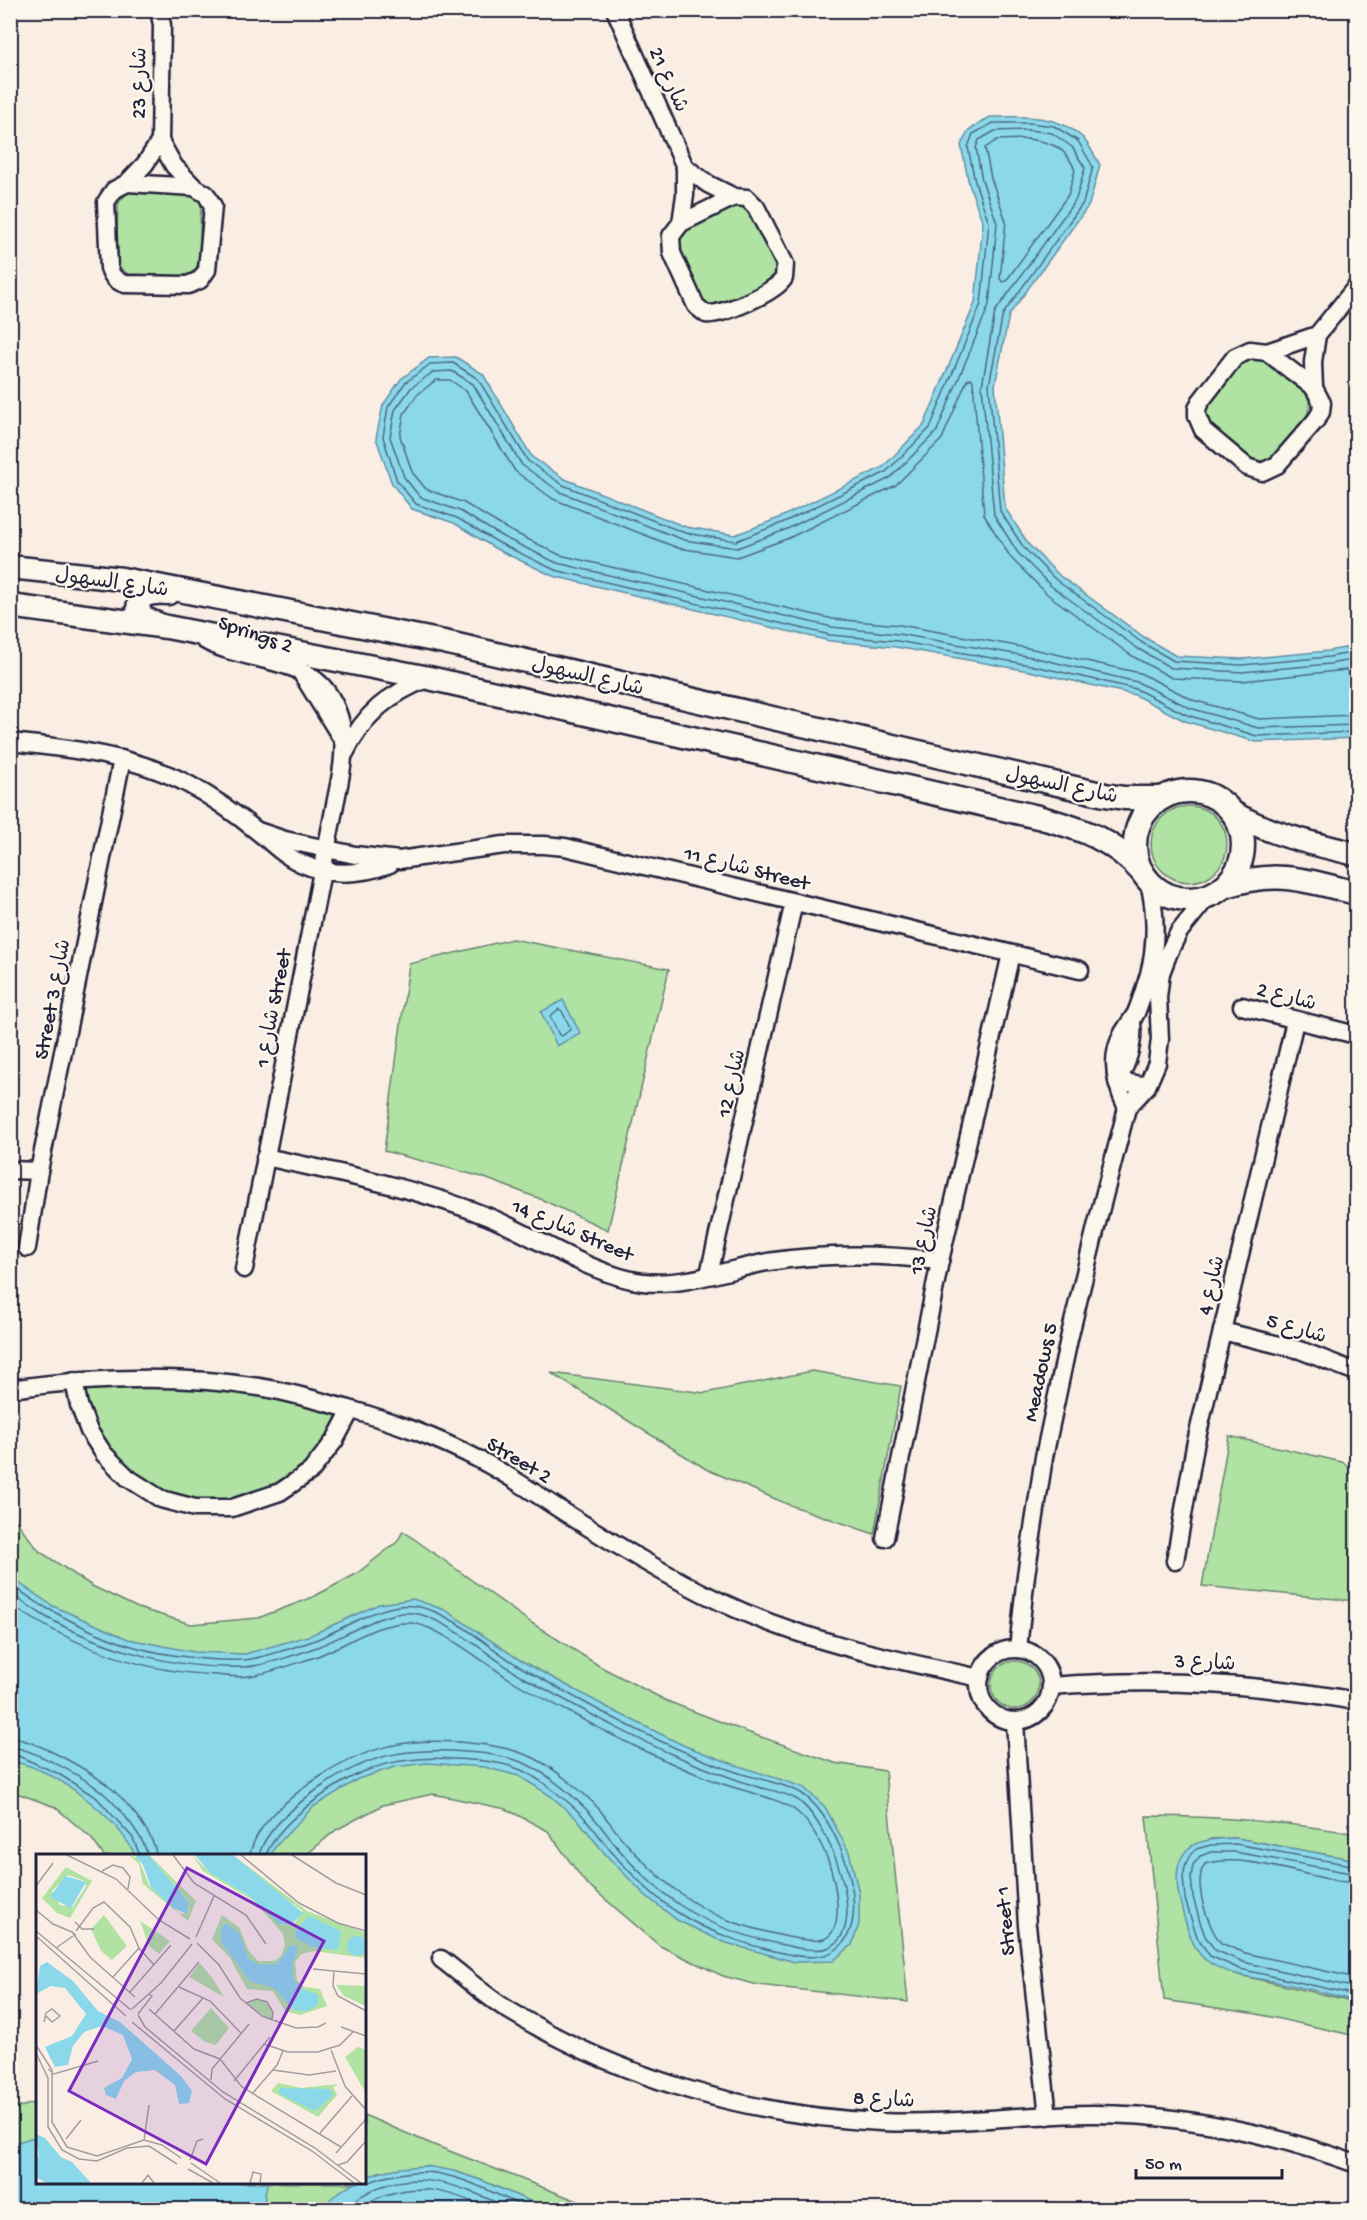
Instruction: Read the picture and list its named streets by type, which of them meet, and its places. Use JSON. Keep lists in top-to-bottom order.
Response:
{
  "streets": {
    "main road": ["شارع السهول"],
    "street": [
      "شارع 21",
      "شارع 23",
      "Springs 2",
      "شارع 11 Street",
      "شارع 2",
      "Street شارع 3",
      "شارع 1 Street",
      "شارع 12",
      "شارع 14 Street",
      "شارع 13",
      "شارع 4",
      "شارع 5",
      "Meadows 5",
      "Street 2",
      "شارع 3",
      "Street 1",
      "شارع 8"
    ]
  },
  "crossings": [
    ["شارع السهول", "Springs 2"],
    ["شارع السهول", "Meadows 5"],
    ["Springs 2", "شارع 1 Street"],
    ["شارع 11 Street", "شارع 1 Street"],
    ["شارع 11 Street", "شارع 12"],
    ["شارع 11 Street", "شارع 13"],
    ["شارع 2", "شارع 4"],
    ["شارع 1 Street", "شارع 14 Street"],
    ["شارع 12", "شارع 14 Street"],
    ["شارع 14 Street", "شارع 13"],
    ["شارع 4", "شارع 5"],
    ["Meadows 5", "Street 2"],
    ["Meadows 5", "شارع 3"],
    ["Meadows 5", "Street 1"],
    ["Street 2", "شارع 3"],
    ["Street 2", "Street 1"],
    ["شارع 3", "Street 1"],
    ["Street 1", "شارع 8"]
  ],
  "scale_bar": "50 m"
}
